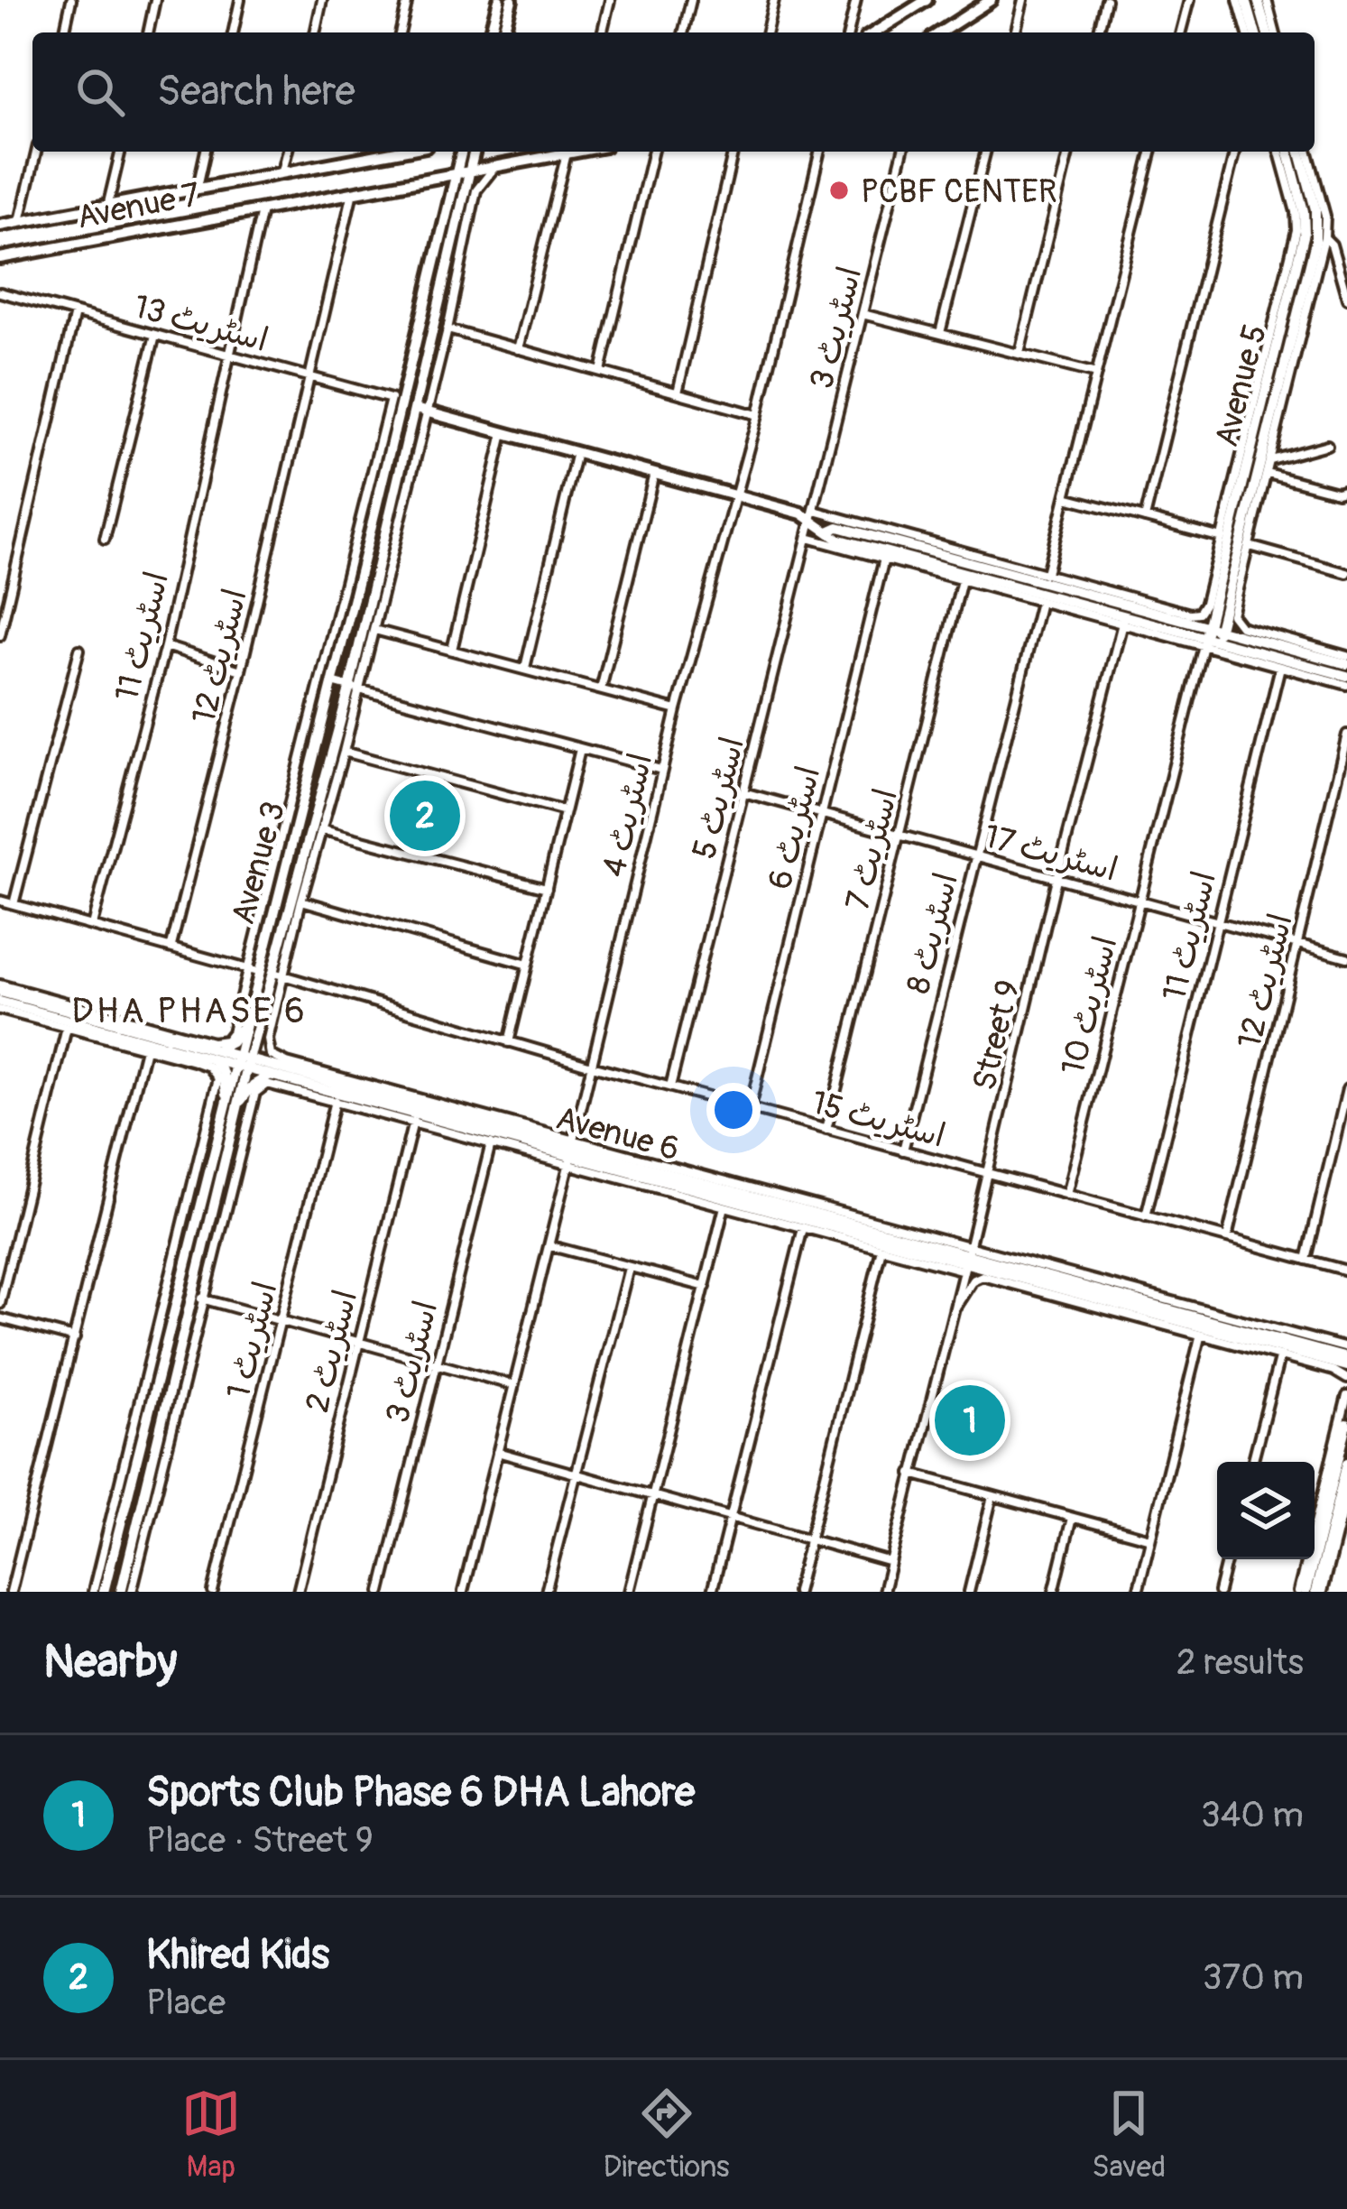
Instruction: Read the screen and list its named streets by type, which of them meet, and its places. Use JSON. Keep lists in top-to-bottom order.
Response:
{
  "streets": {
    "main road": [
      "Avenue 7",
      "Avenue 5",
      "Avenue 3",
      "Avenue 6"
    ],
    "street": [
      "اسٹریٹ 13",
      "اسٹریٹ 3",
      "اسٹریٹ 11",
      "اسٹریٹ 12",
      "اسٹریٹ 5",
      "اسٹریٹ 4",
      "اسٹریٹ 6",
      "اسٹریٹ 7",
      "اسٹریٹ 17",
      "اسٹریٹ 8",
      "اسٹریٹ 10",
      "Street 9",
      "اسٹریٹ 15",
      "اسٹریٹ 1",
      "اسٹریٹ 2"
    ]
  },
  "crossings": [
    ["Avenue 7", "اسٹریٹ 11"],
    ["Avenue 7", "اسٹریٹ 12"],
    ["Avenue 7", "Avenue 3"],
    ["اسٹریٹ 13", "اسٹریٹ 11"],
    ["اسٹریٹ 13", "اسٹریٹ 12"],
    ["اسٹریٹ 13", "Avenue 3"],
    ["اسٹریٹ 3", "اسٹریٹ 5"],
    ["Avenue 5", "اسٹریٹ 10"],
    ["اسٹریٹ 11", "اسٹریٹ 17"],
    ["اسٹریٹ 11", "اسٹریٹ 15"],
    ["اسٹریٹ 12", "اسٹریٹ 17"],
    ["اسٹریٹ 12", "اسٹریٹ 15"],
    ["اسٹریٹ 5", "اسٹریٹ 17"],
    ["اسٹریٹ 5", "اسٹریٹ 15"],
    ["اسٹریٹ 4", "اسٹریٹ 15"],
    ["اسٹریٹ 4", "Avenue 6"],
    ["اسٹریٹ 6", "اسٹریٹ 17"],
    ["اسٹریٹ 6", "اسٹریٹ 15"],
    ["اسٹریٹ 7", "اسٹریٹ 17"],
    ["اسٹریٹ 7", "اسٹریٹ 15"],
    ["اسٹریٹ 17", "اسٹریٹ 8"],
    ["اسٹریٹ 17", "اسٹریٹ 10"],
    ["اسٹریٹ 17", "Street 9"],
    ["Avenue 3", "اسٹریٹ 15"],
    ["Avenue 3", "Avenue 6"],
    ["اسٹریٹ 8", "اسٹریٹ 15"],
    ["اسٹریٹ 10", "اسٹریٹ 15"],
    ["Street 9", "اسٹریٹ 15"],
    ["Street 9", "Avenue 6"]
  ],
  "districts": ["DHA PHASE 6"],
  "places": ["PCBF CENTER"],
  "page": {
    "search": "Search here",
    "pins": ["2", "1"],
    "heading": ["Nearby", "2 results"],
    "list": [
      {
        "mark": "1",
        "name": "Sports Club Phase 6 DHA Lahore",
        "note": "Place · Street 9",
        "value": "340 m"
      },
      {
        "mark": "2",
        "name": "Khired Kids",
        "note": "Place",
        "value": "370 m"
      }
    ],
    "nav": ["Map", "Directions", "Saved"]
  }
}
